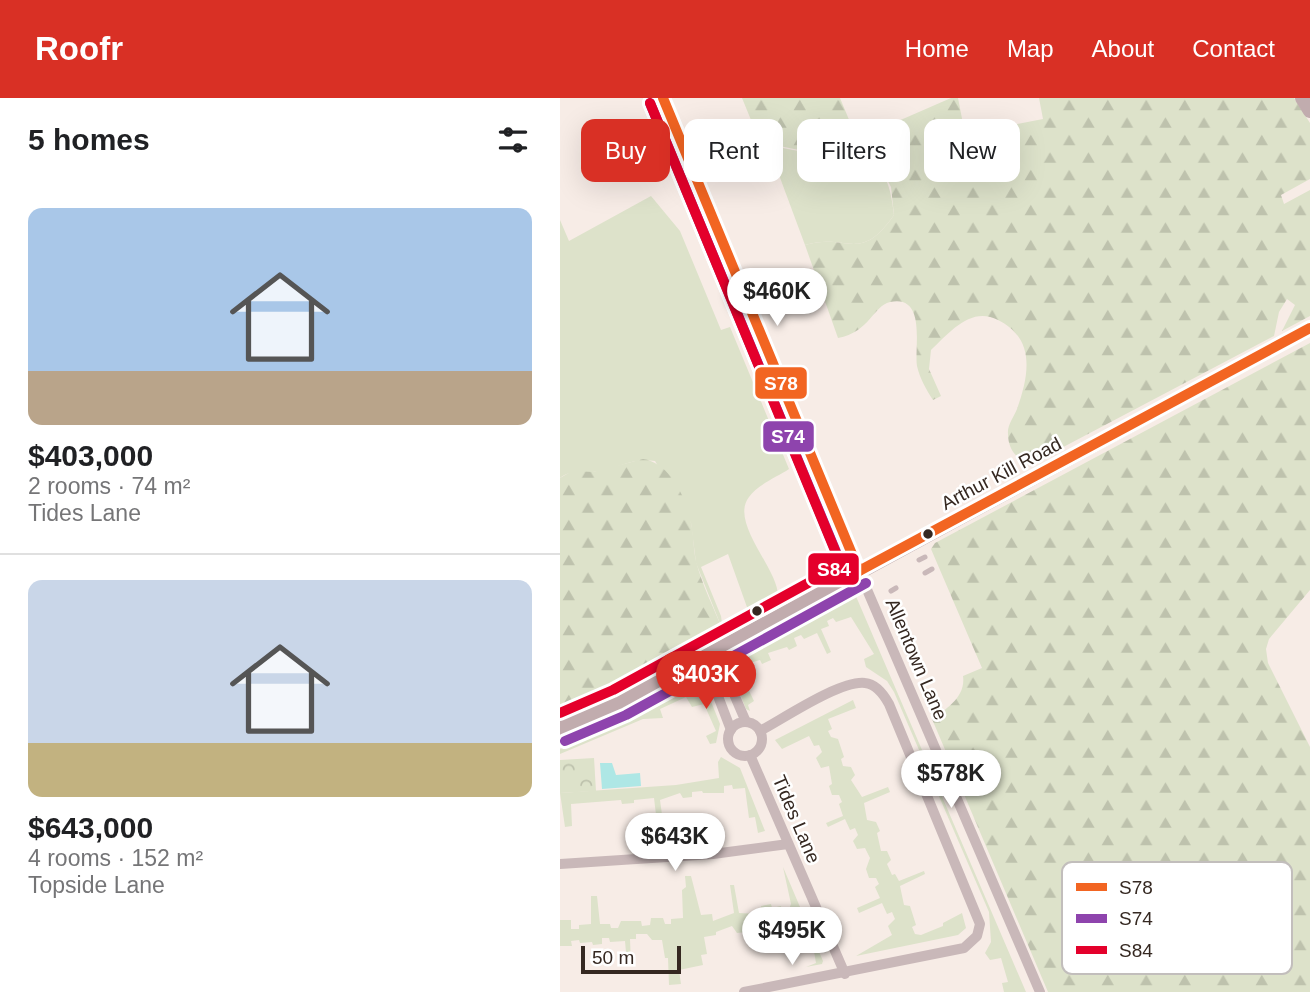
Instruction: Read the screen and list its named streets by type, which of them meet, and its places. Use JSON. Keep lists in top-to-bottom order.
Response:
{
  "streets": {
    "street": ["Arthur Kill Road", "Allentown Lane", "Tides Lane"]
  },
  "crossings": [
    ["Arthur Kill Road", "Allentown Lane"],
    ["Arthur Kill Road", "Tides Lane"]
  ],
  "lines": ["transit line S78", "transit line S74", "transit line S84"],
  "legend": ["S78", "S74", "S84"],
  "scale_bar": "50 m",
  "page": {
    "header": "Roofr",
    "nav": [
      "Home",
      "Map",
      "About",
      "Contact"
    ],
    "heading": "5 homes",
    "chip": [
      "Buy",
      "Rent",
      "Filters",
      "New"
    ],
    "list": [
      {
        "name": "$403,000",
        "note": "2 rooms · 74 m² · Tides Lane"
      },
      {
        "name": "$643,000",
        "note": "4 rooms · 152 m² · Topside Lane"
      }
    ],
    "price": [
      "$460K",
      "$403K",
      "$578K",
      "$643K",
      "$495K"
    ],
    "scale": "50 m"
  }
}
